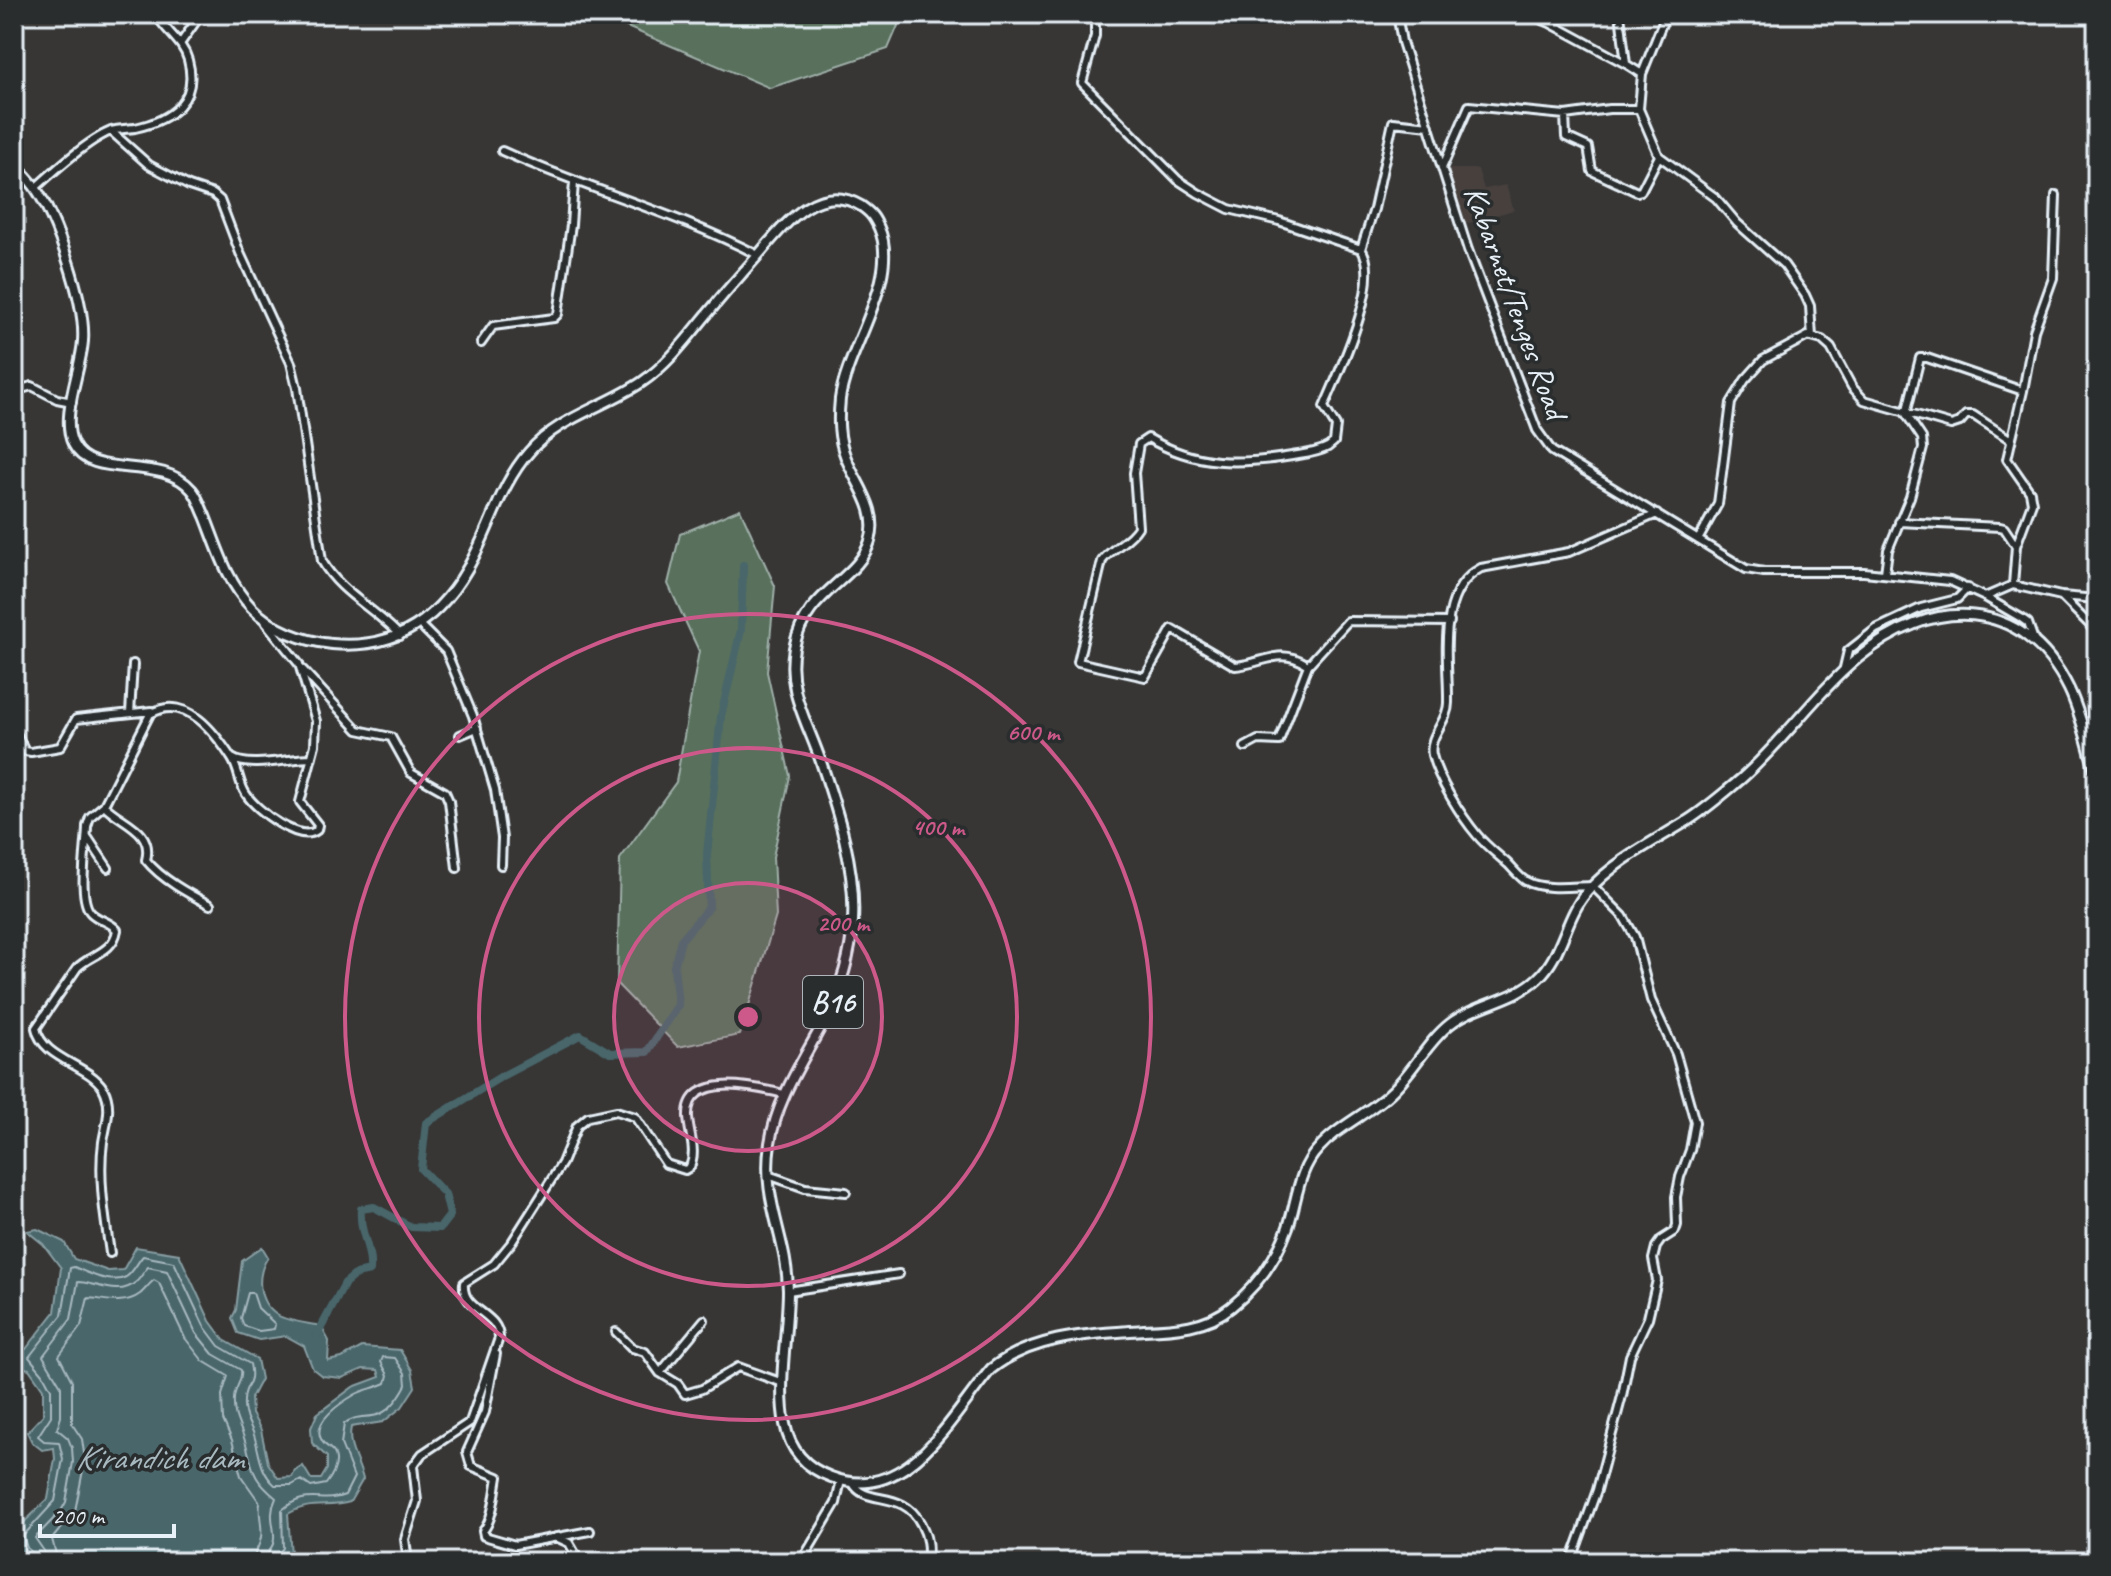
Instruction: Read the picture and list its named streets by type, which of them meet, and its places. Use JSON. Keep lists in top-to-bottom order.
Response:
{
  "streets": {
    "main road": ["B16"],
    "street": ["Kabarnet/Tenges Road"]
  },
  "crossings": [
    ["Kabarnet/Tenges Road", "B16"]
  ],
  "water": ["Kirandich dam"],
  "scale_bar": "200 m",
  "rings": ["600 m", "400 m", "200 m"]
}
